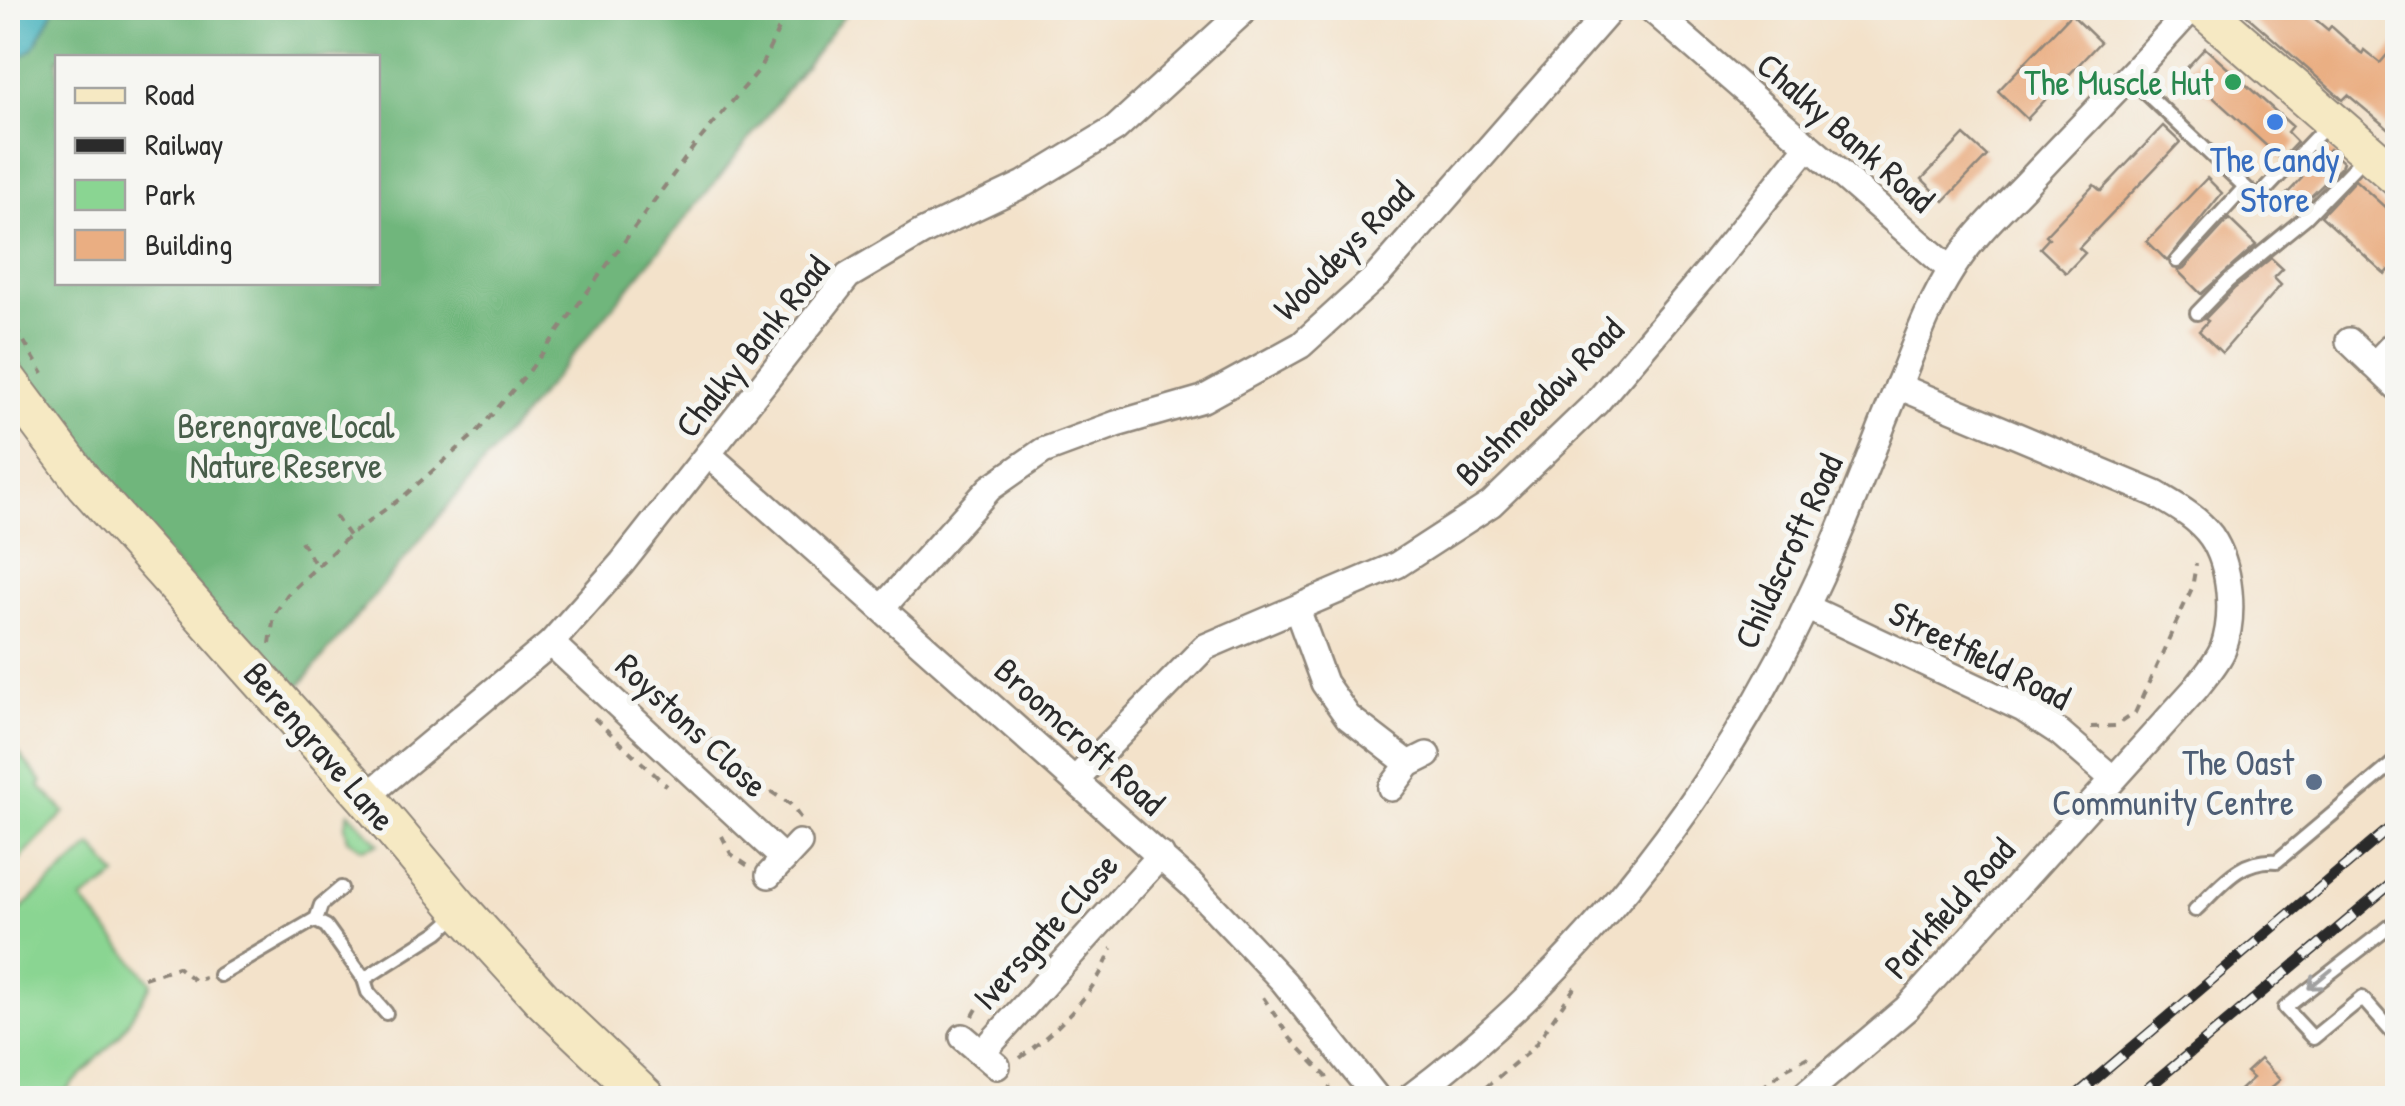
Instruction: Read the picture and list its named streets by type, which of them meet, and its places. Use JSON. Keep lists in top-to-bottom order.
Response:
{
  "streets": {
    "street": [
      "Chalky Bank Road",
      "Wooldeys Road",
      "Bushmeadow Road",
      "Childscroft Road",
      "Streetfield Road",
      "Roystons Close",
      "Broomcroft Road",
      "Berengrave Lane",
      "Parkfield Road",
      "Iversgate Close"
    ]
  },
  "crossings": [
    ["Chalky Bank Road", "Bushmeadow Road"],
    ["Chalky Bank Road", "Childscroft Road"],
    ["Chalky Bank Road", "Roystons Close"],
    ["Chalky Bank Road", "Broomcroft Road"],
    ["Chalky Bank Road", "Berengrave Lane"],
    ["Wooldeys Road", "Broomcroft Road"],
    ["Bushmeadow Road", "Broomcroft Road"],
    ["Childscroft Road", "Streetfield Road"],
    ["Childscroft Road", "Parkfield Road"],
    ["Streetfield Road", "Parkfield Road"],
    ["Broomcroft Road", "Iversgate Close"]
  ],
  "parks": ["Berengrave Local Nature Reserve"],
  "places": ["The Muscle Hut", "The Candy Store", "The Oast Community Centre"],
  "legend": [
    "Road",
    "Railway",
    "Park",
    "Building"
  ]
}
